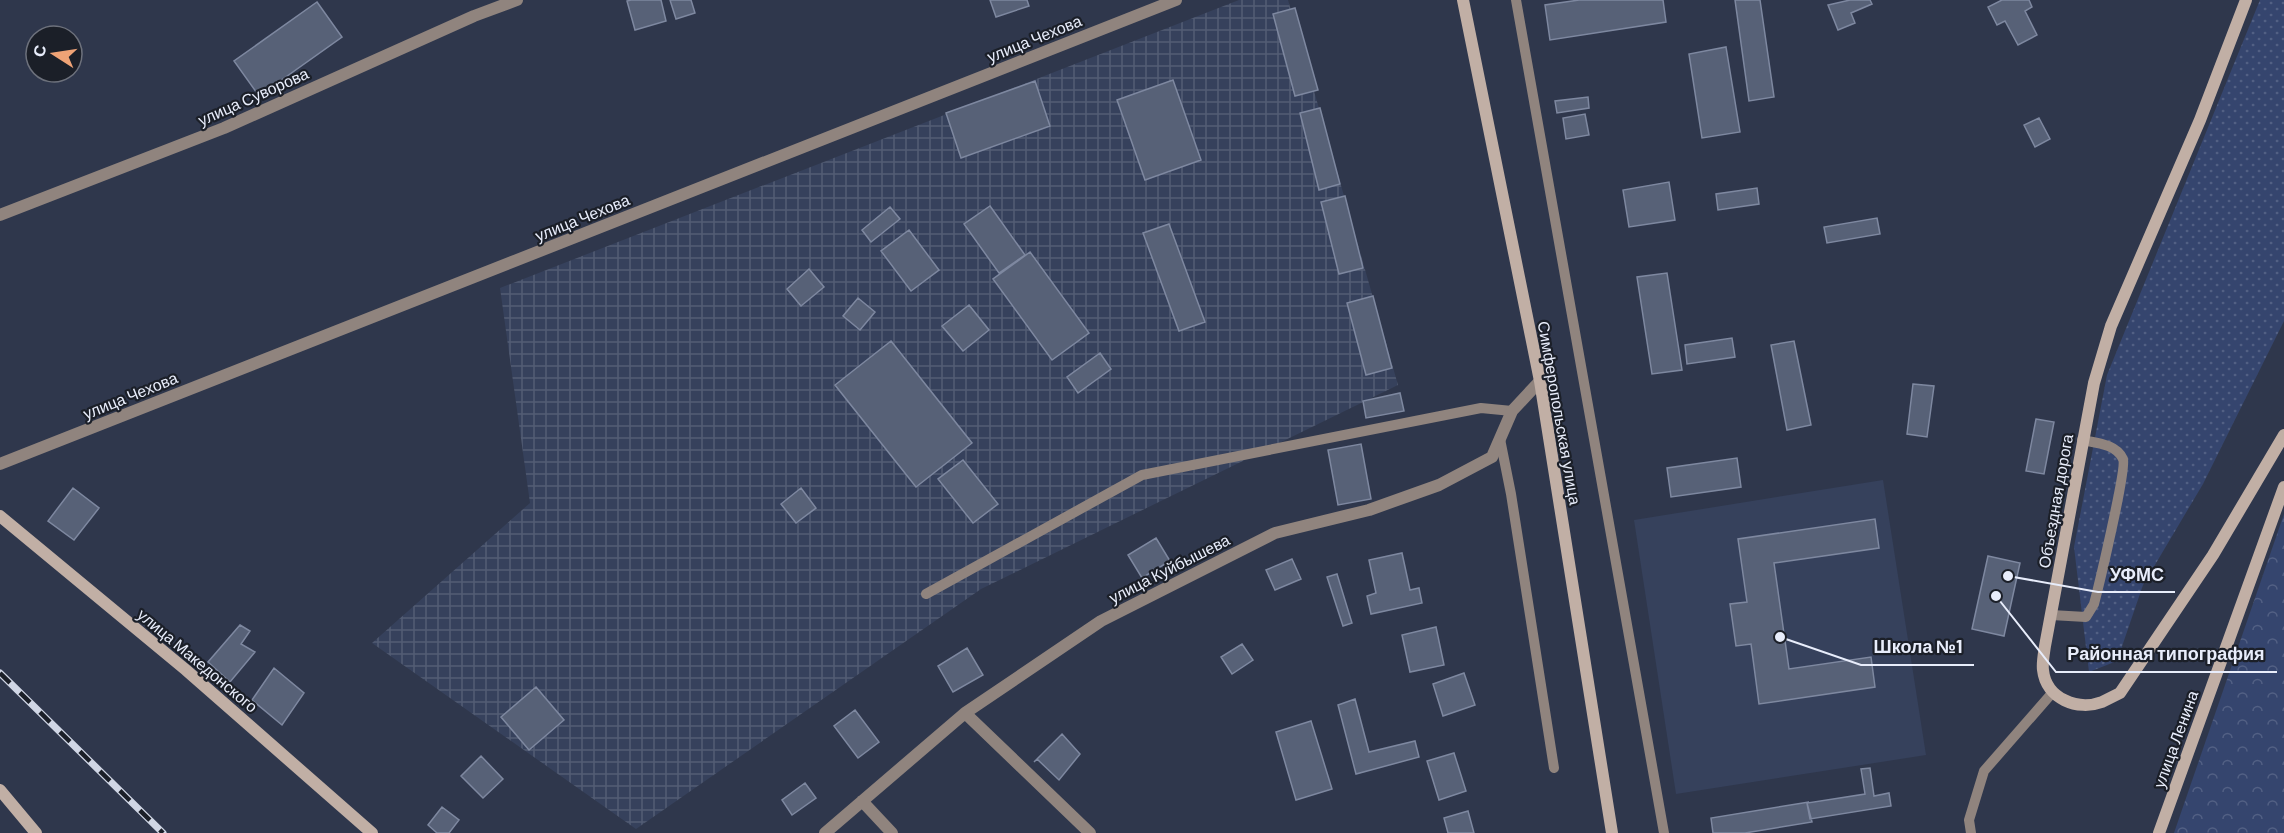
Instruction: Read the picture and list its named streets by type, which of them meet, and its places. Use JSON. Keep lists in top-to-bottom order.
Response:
{
  "streets": {
    "main road": [
      "Симферопольская улица",
      "Объездная дорога",
      "улица Македонского",
      "улица Ленина"
    ],
    "street": ["улица Чехова", "улица Суворова", "улица Куйбышева"]
  },
  "crossings": [
    ["Симферопольская улица", "улица Куйбышева"]
  ],
  "places": ["УФМС", "Районная типография", "Школа №1"],
  "north": "left"
}
